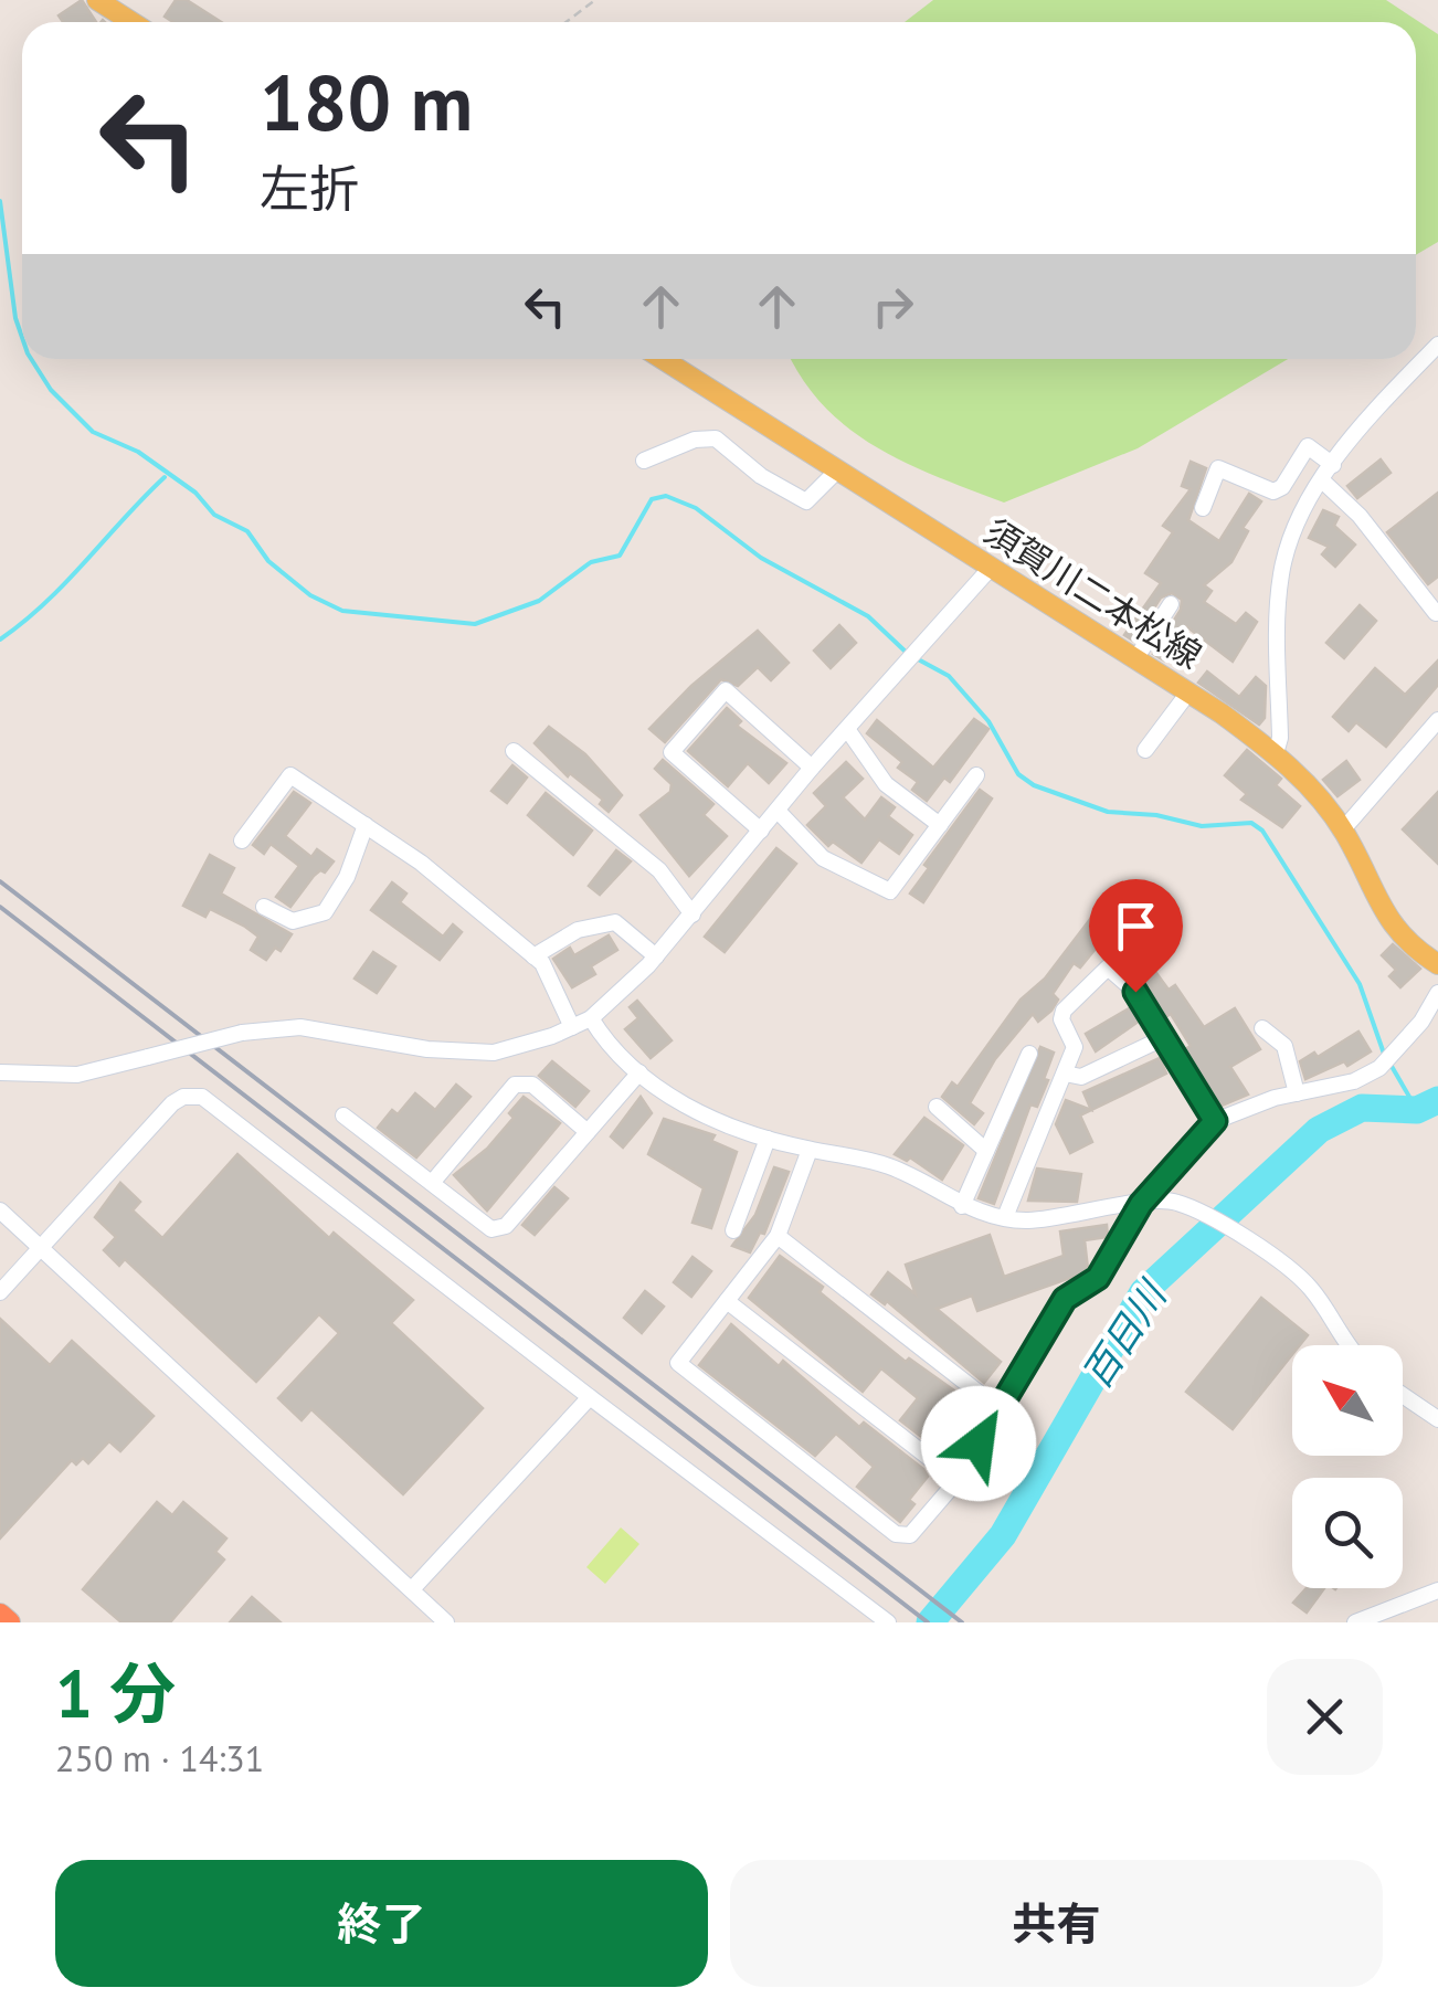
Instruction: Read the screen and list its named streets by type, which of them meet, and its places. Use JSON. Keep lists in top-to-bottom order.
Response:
{
  "streets": {
    "main road": ["須賀川二本松線"]
  },
  "water": ["百日川"],
  "north": "top left",
  "page": {
    "turn": ["180 m", "左折"],
    "heading": ["1 分", "250 m · 14:31"],
    "buttons": ["終了", "共有"]
  }
}
